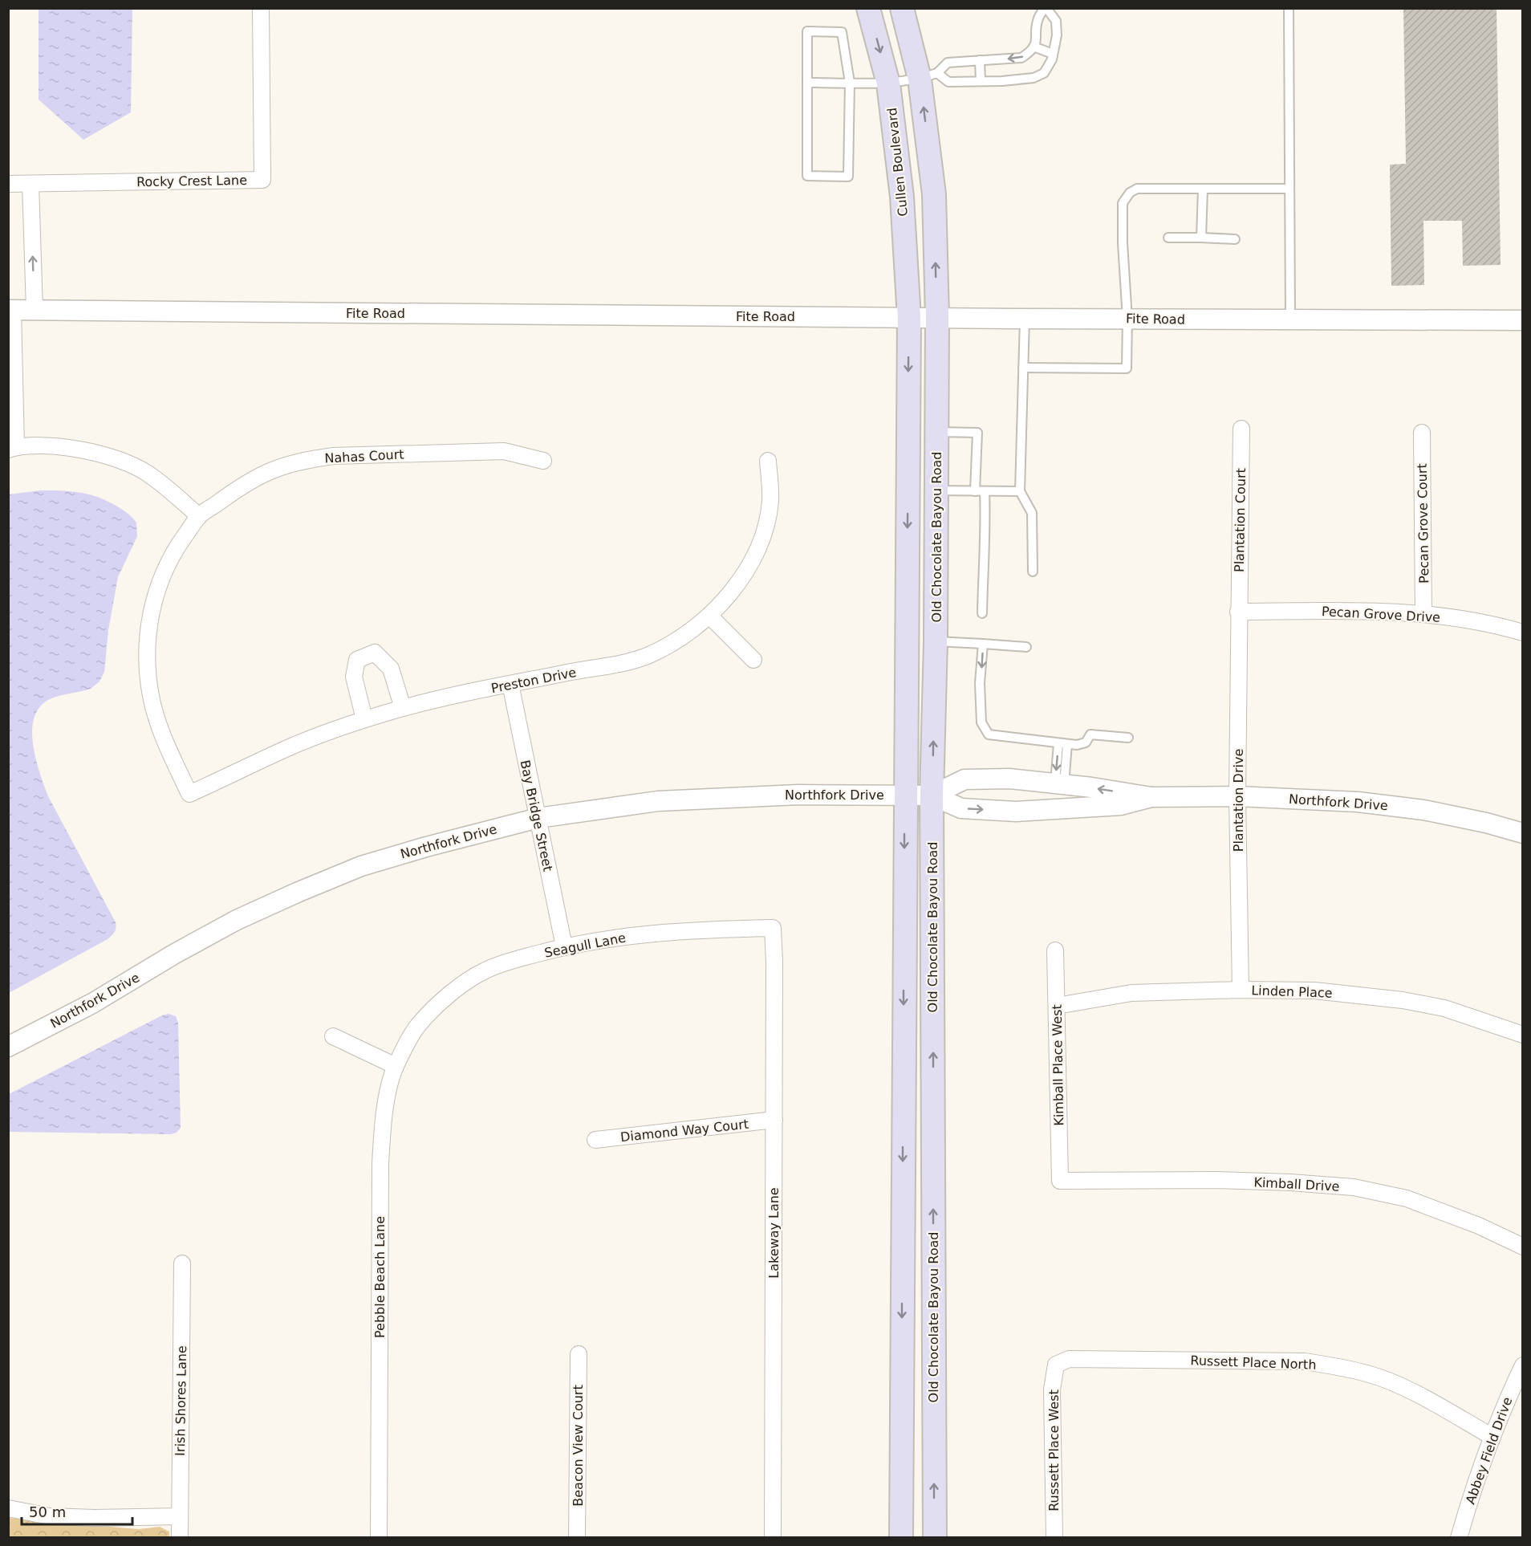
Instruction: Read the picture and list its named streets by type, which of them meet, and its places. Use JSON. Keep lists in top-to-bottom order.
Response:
{
  "streets": {
    "main road": ["Cullen Boulevard", "Old Chocolate Bayou Road"],
    "street": [
      "Rocky Crest Lane",
      "Fite Road",
      "Nahas Court",
      "Plantation Court",
      "Pecan Grove Court",
      "Pecan Grove Drive",
      "Preston Drive",
      "Northfork Drive",
      "Plantation Drive",
      "Bay Bridge Street",
      "Seagull Lane",
      "Linden Place",
      "Kimball Place West",
      "Diamond Way Court",
      "Kimball Drive",
      "Lakeway Lane",
      "Pebble Beach Lane",
      "Russett Place North",
      "Irish Shores Lane",
      "Beacon View Court",
      "Russett Place West",
      "Abbey Field Drive"
    ]
  },
  "crossings": [
    ["Cullen Boulevard", "Fite Road"],
    ["Fite Road", "Old Chocolate Bayou Road"],
    ["Nahas Court", "Preston Drive"],
    ["Plantation Court", "Pecan Grove Drive"],
    ["Plantation Court", "Plantation Drive"],
    ["Pecan Grove Court", "Pecan Grove Drive"],
    ["Old Chocolate Bayou Road", "Northfork Drive"],
    ["Pecan Grove Drive", "Plantation Drive"],
    ["Preston Drive", "Bay Bridge Street"],
    ["Northfork Drive", "Plantation Drive"],
    ["Northfork Drive", "Bay Bridge Street"],
    ["Plantation Drive", "Linden Place"],
    ["Bay Bridge Street", "Seagull Lane"],
    ["Seagull Lane", "Lakeway Lane"],
    ["Seagull Lane", "Pebble Beach Lane"],
    ["Linden Place", "Kimball Place West"],
    ["Kimball Place West", "Kimball Drive"],
    ["Diamond Way Court", "Lakeway Lane"],
    ["Russett Place North", "Russett Place West"],
    ["Russett Place North", "Abbey Field Drive"]
  ],
  "scale_bar": "50 m"
}
